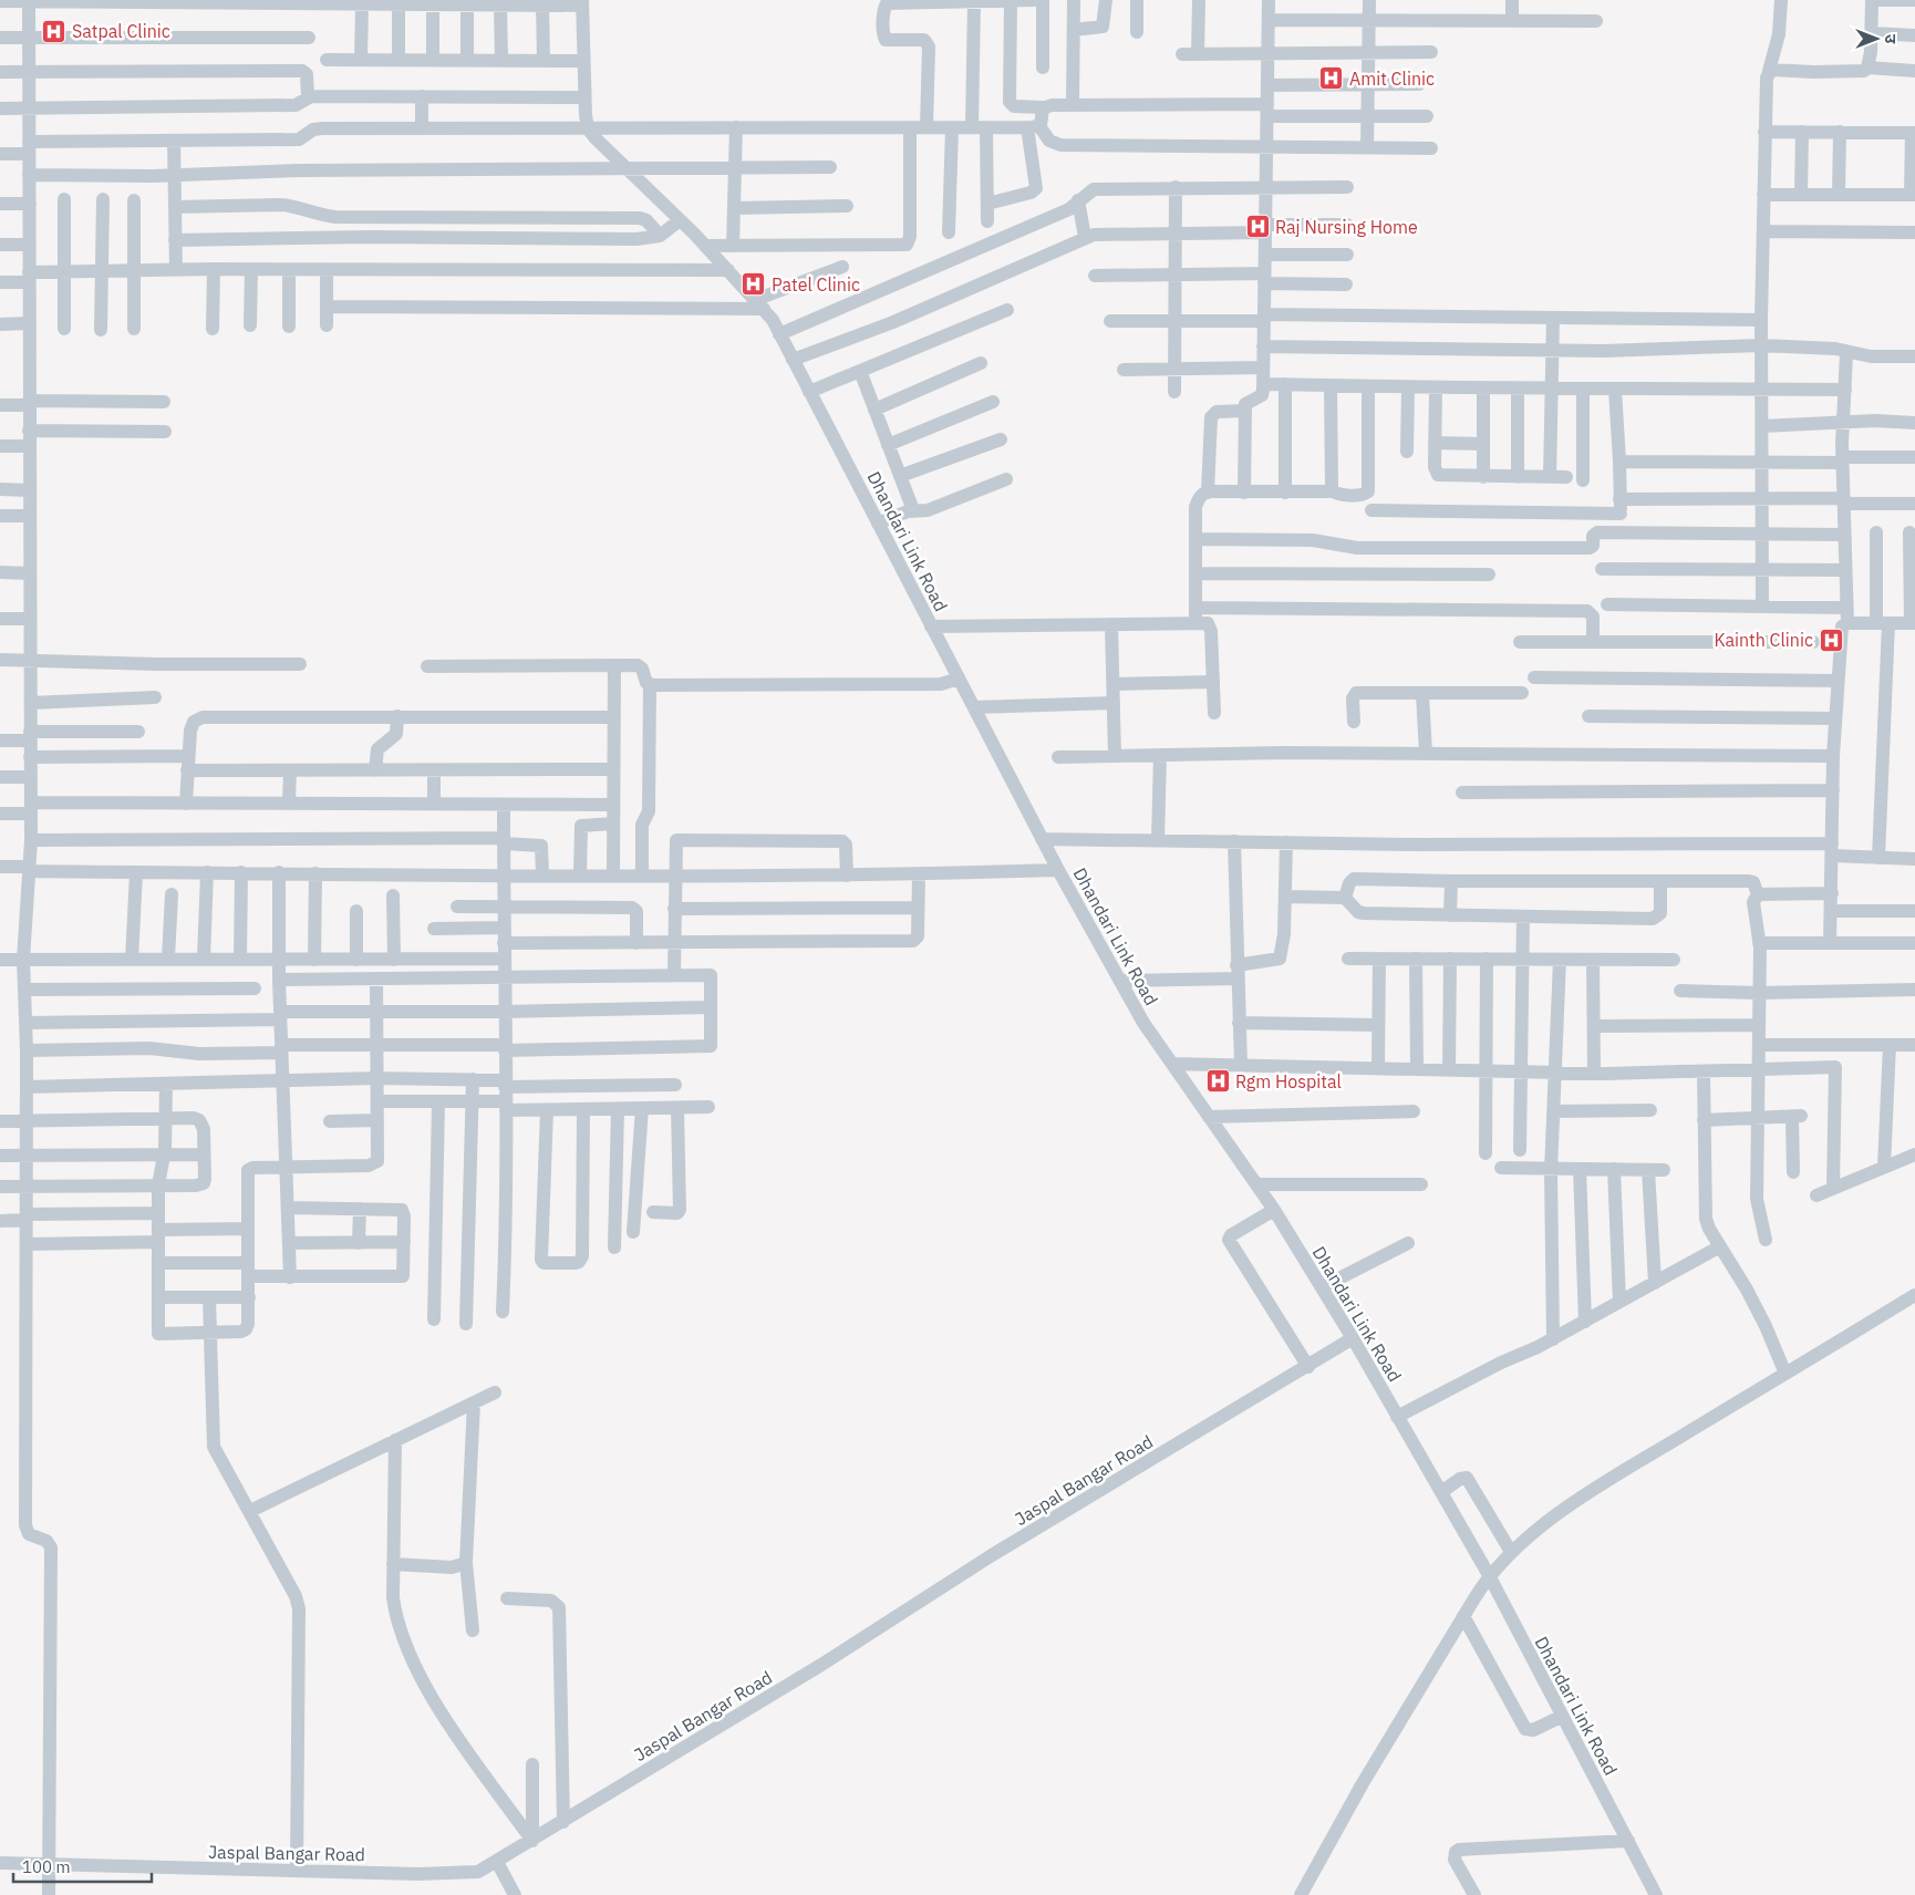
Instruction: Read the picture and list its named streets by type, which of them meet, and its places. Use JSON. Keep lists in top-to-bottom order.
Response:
{
  "streets": {
    "street": ["Dhandari Link Road", "Jaspal Bangar Road"]
  },
  "crossings": [
    ["Dhandari Link Road", "Jaspal Bangar Road"]
  ],
  "places": {
    "hospital": [
      "Satpal Clinic",
      "Amit Clinic",
      "Raj Nursing Home",
      "Patel Clinic",
      "Kainth Clinic",
      "Rgm Hospital"
    ]
  },
  "scale_bar": "100 m",
  "north": "right"
}
